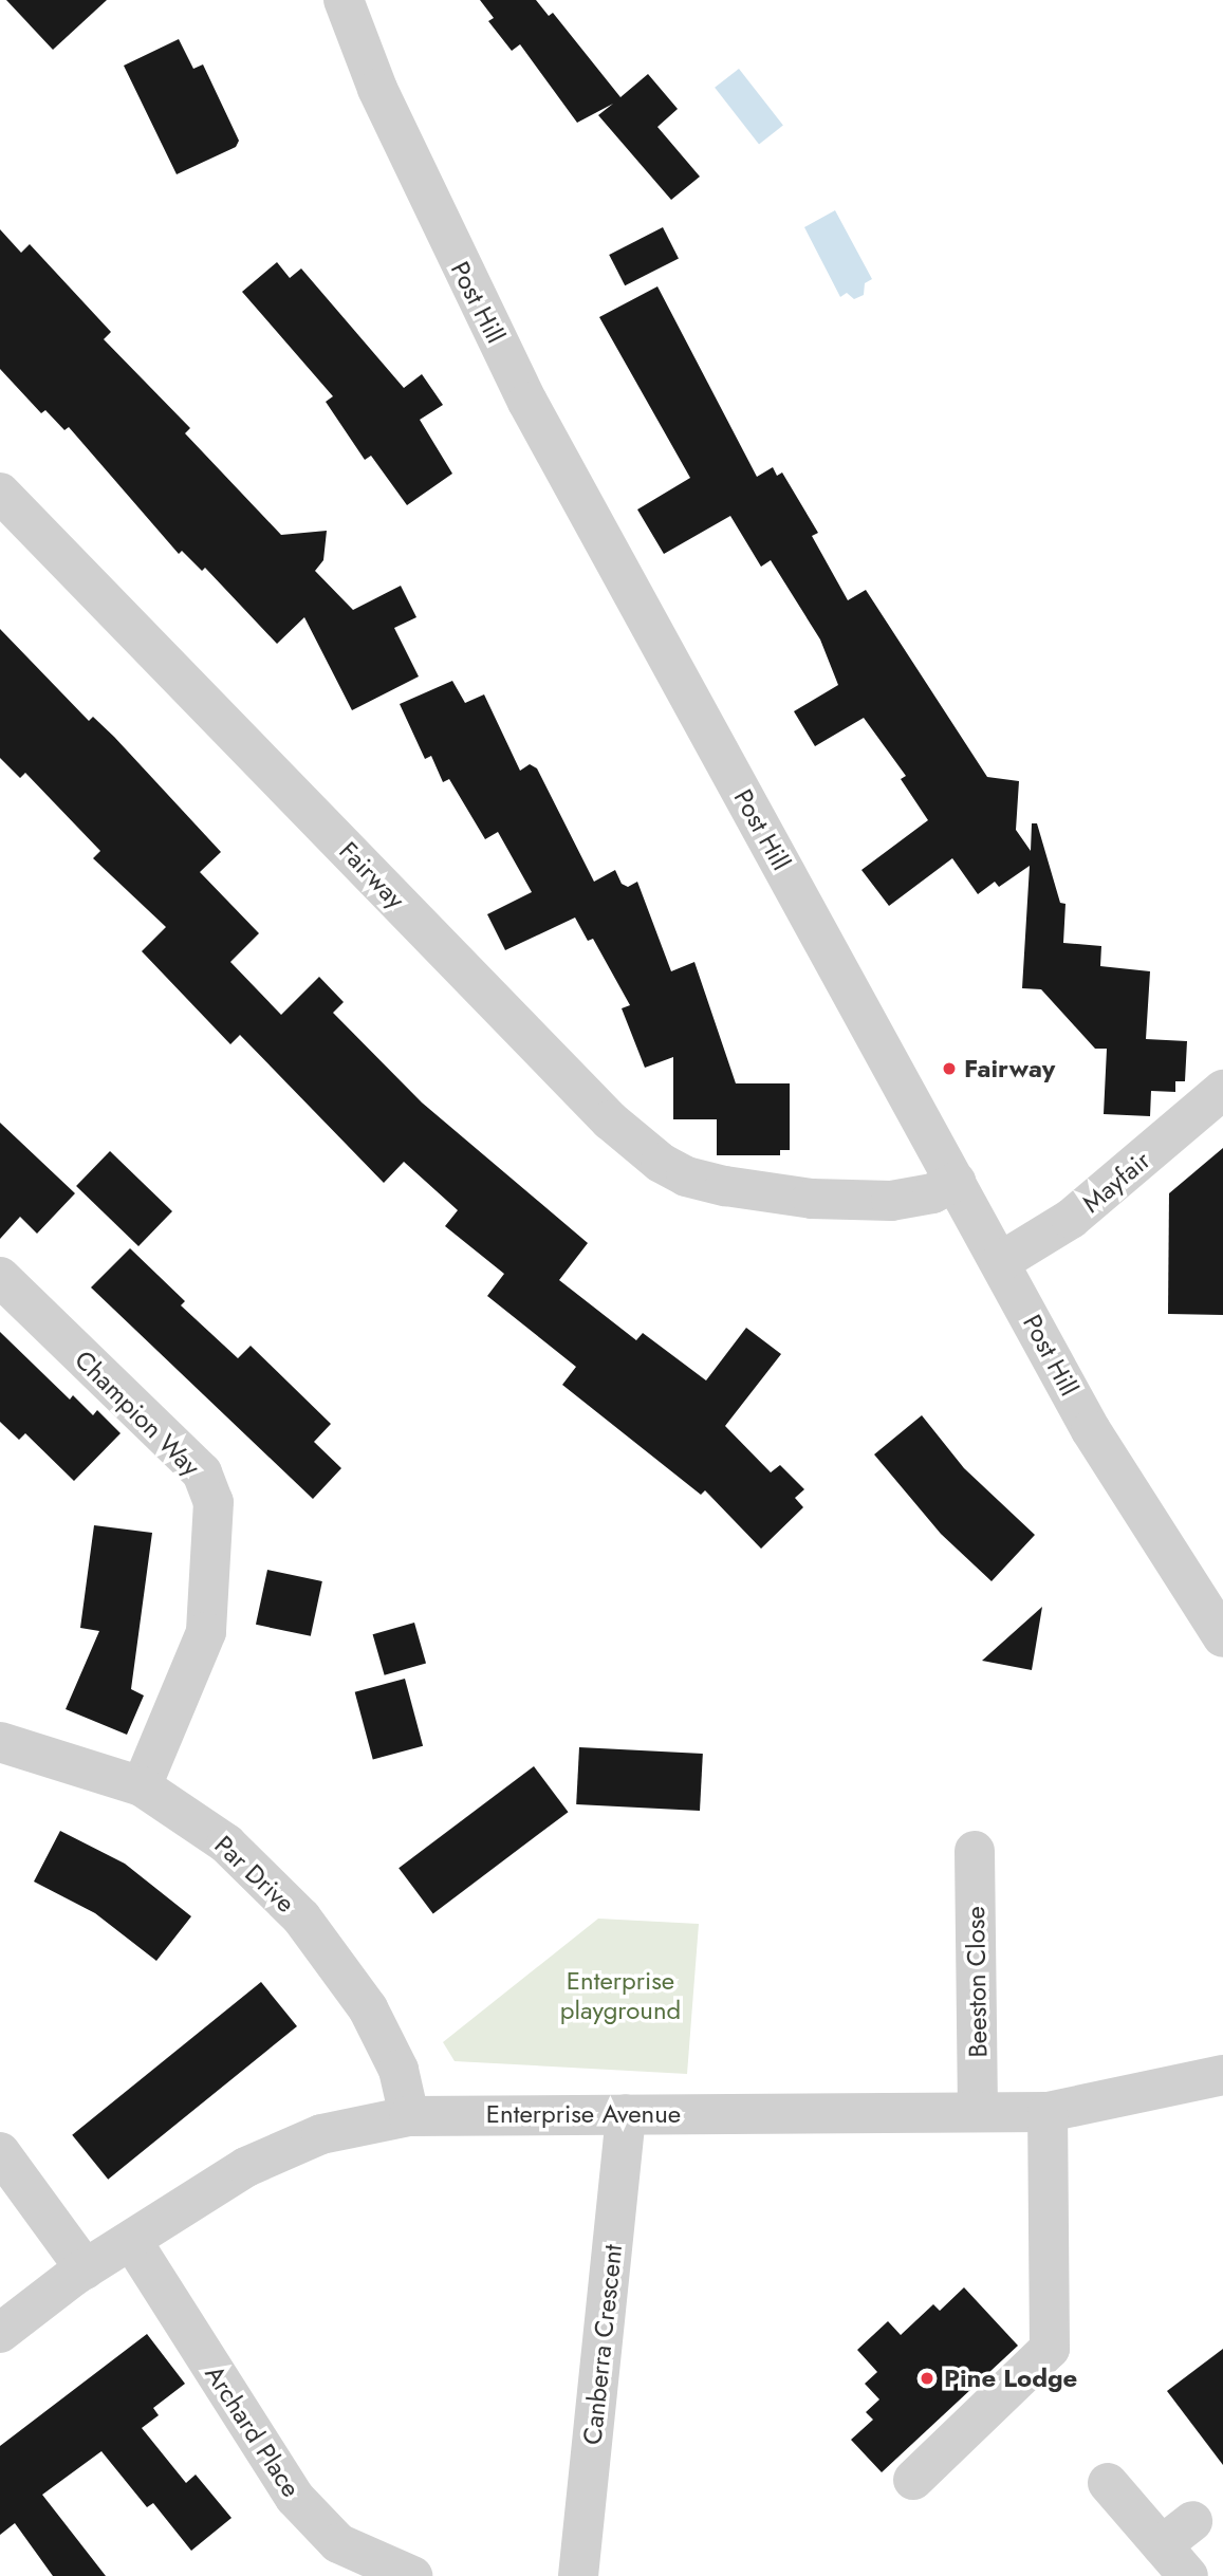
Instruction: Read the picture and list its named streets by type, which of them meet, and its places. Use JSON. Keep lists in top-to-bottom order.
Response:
{
  "streets": {
    "street": [
      "Post Hill",
      "Fairway",
      "Mayfair",
      "Champion Way",
      "Par Drive",
      "Beeston Close",
      "Enterprise Avenue",
      "Canberra Crescent",
      "Archard Place"
    ]
  },
  "crossings": [
    ["Post Hill", "Fairway"],
    ["Post Hill", "Mayfair"],
    ["Champion Way", "Par Drive"],
    ["Par Drive", "Enterprise Avenue"],
    ["Beeston Close", "Enterprise Avenue"],
    ["Enterprise Avenue", "Canberra Crescent"],
    ["Enterprise Avenue", "Archard Place"]
  ],
  "parks": ["Enterprise playground"],
  "places": ["Fairway", "Pine Lodge"]
}
